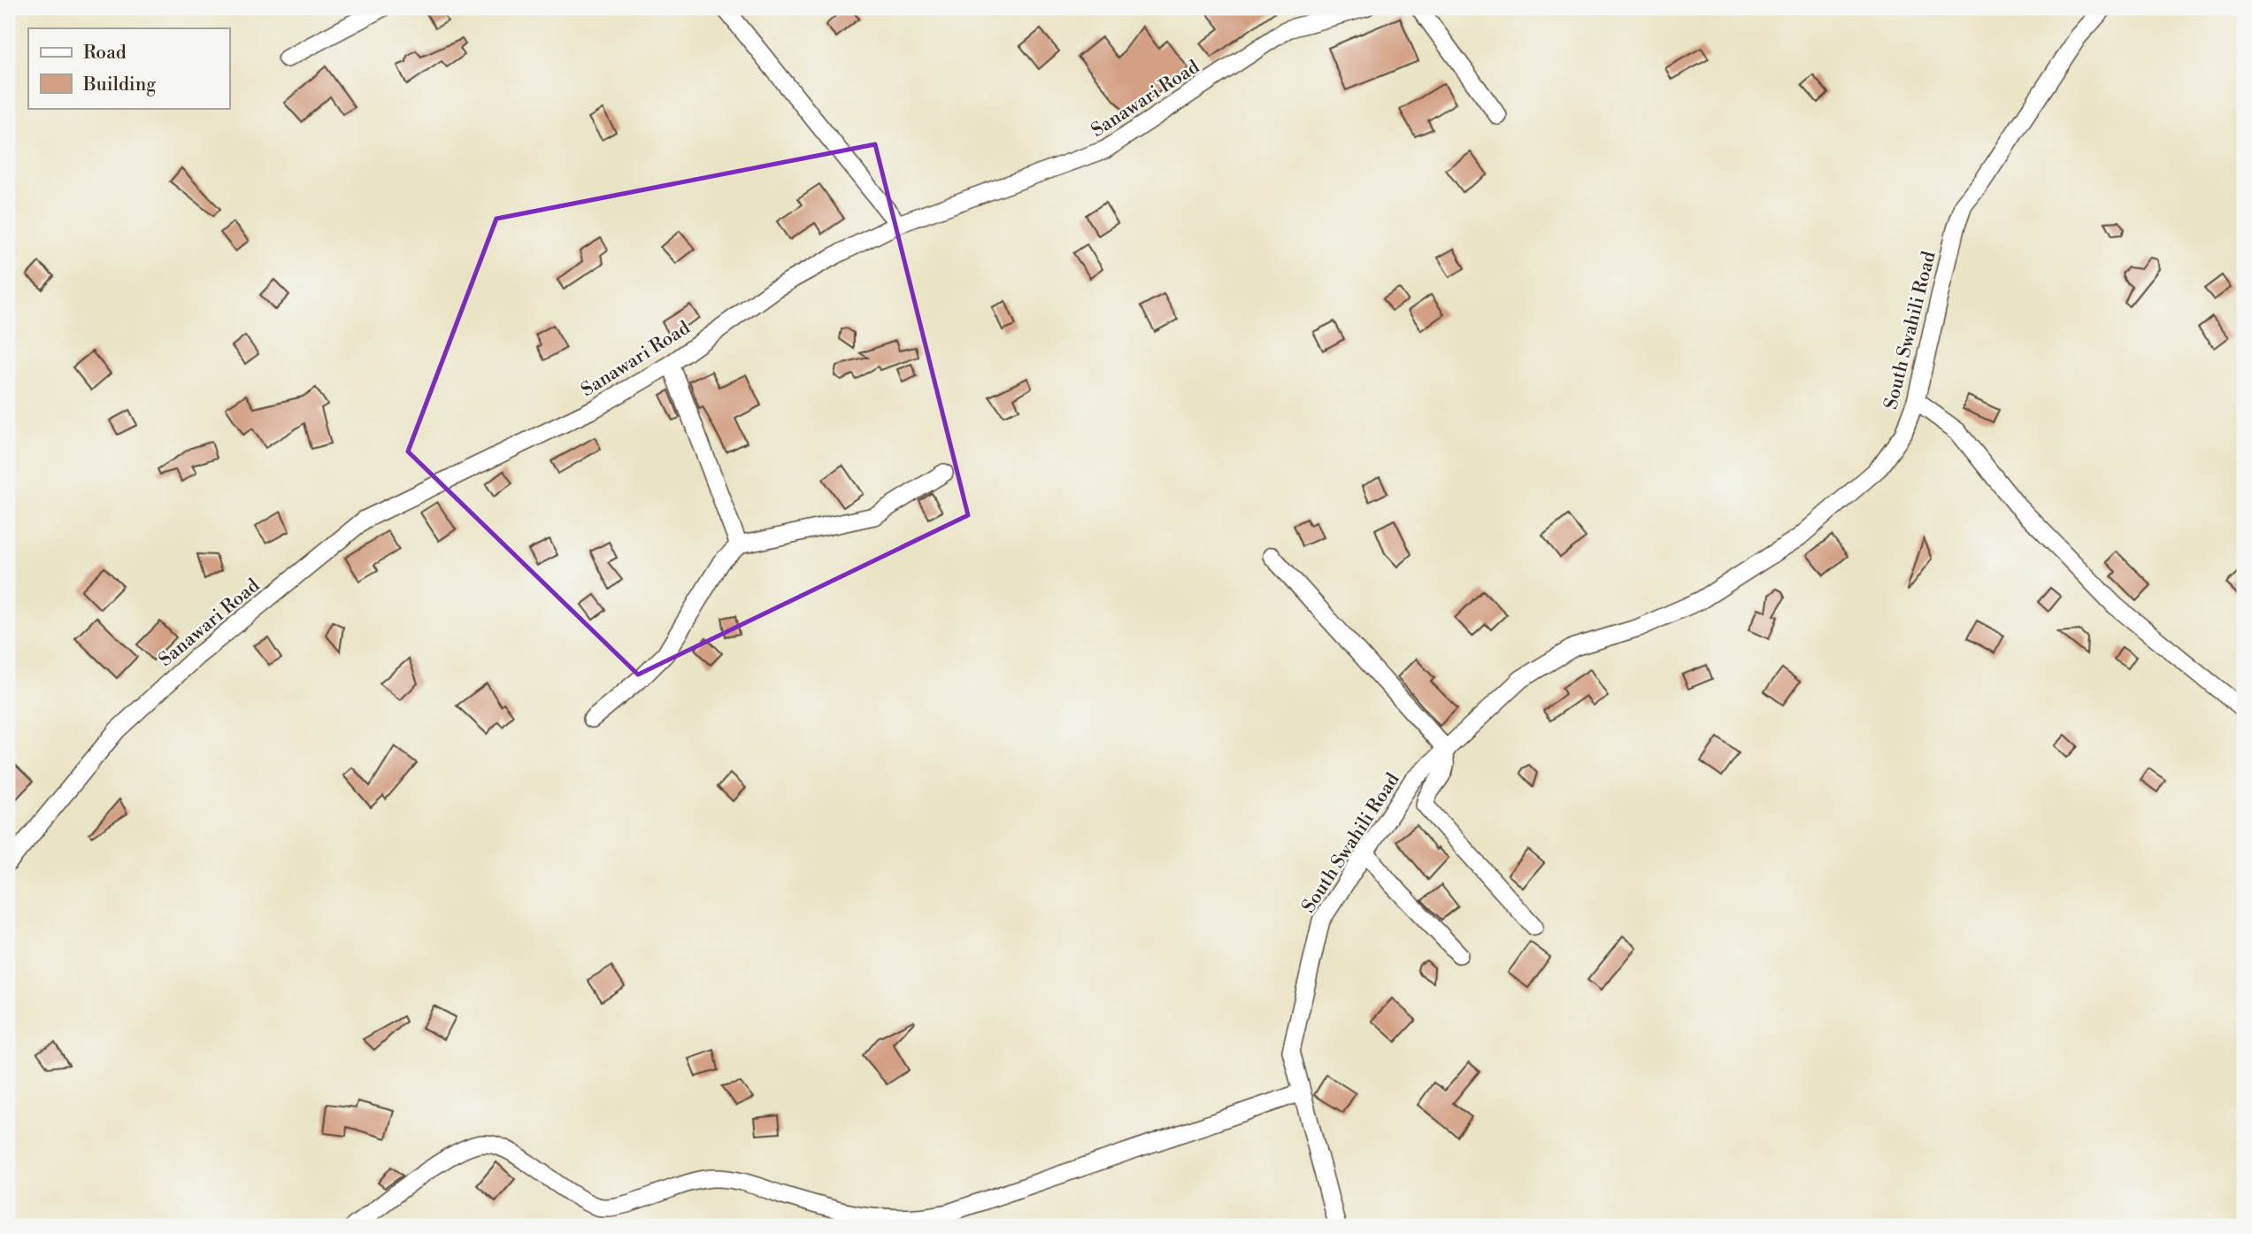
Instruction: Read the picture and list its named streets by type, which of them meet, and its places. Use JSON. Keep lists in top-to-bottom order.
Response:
{
  "streets": {
    "street": ["Sanawari Road", "South Swahili Road"]
  },
  "legend": ["Road", "Building"]
}
